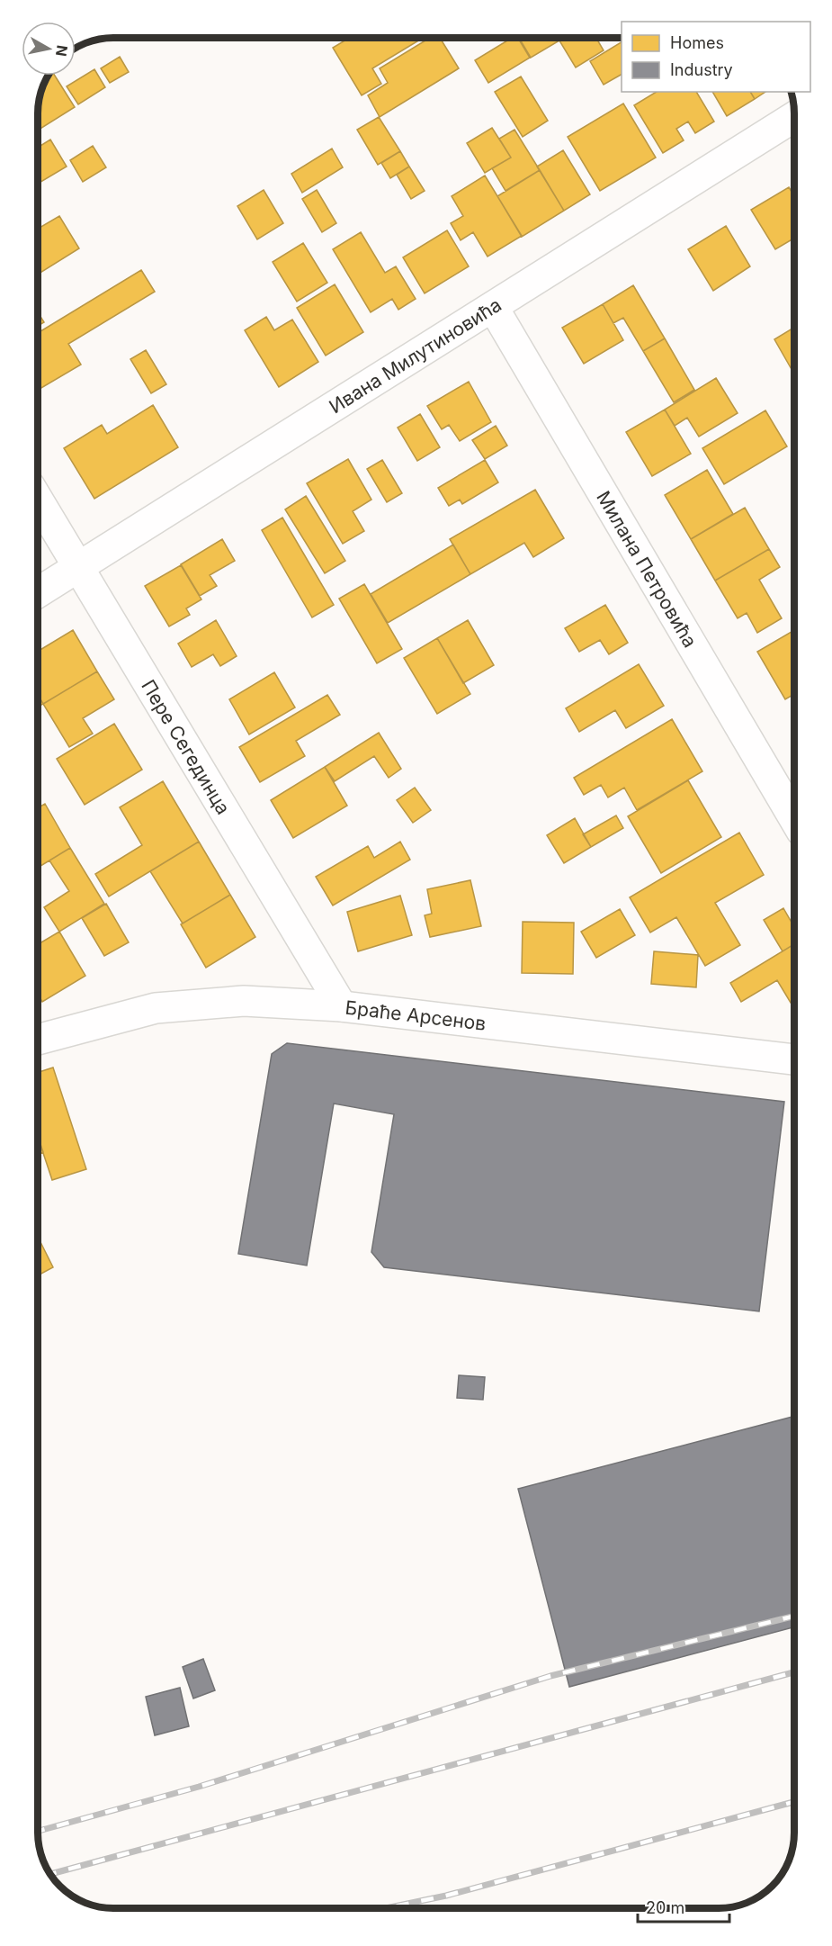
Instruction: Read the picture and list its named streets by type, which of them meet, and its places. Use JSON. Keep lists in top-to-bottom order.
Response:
{
  "streets": {
    "street": [
      "Ивана Милутиновића",
      "Милана Петровића",
      "Пере Сегединца",
      "Браће Арсенов"
    ]
  },
  "crossings": [
    ["Ивана Милутиновића", "Милана Петровића"],
    ["Ивана Милутиновића", "Пере Сегединца"],
    ["Пере Сегединца", "Браће Арсенов"]
  ],
  "legend": ["Homes", "Industry"],
  "scale_bar": "20 m",
  "north": "right"
}
